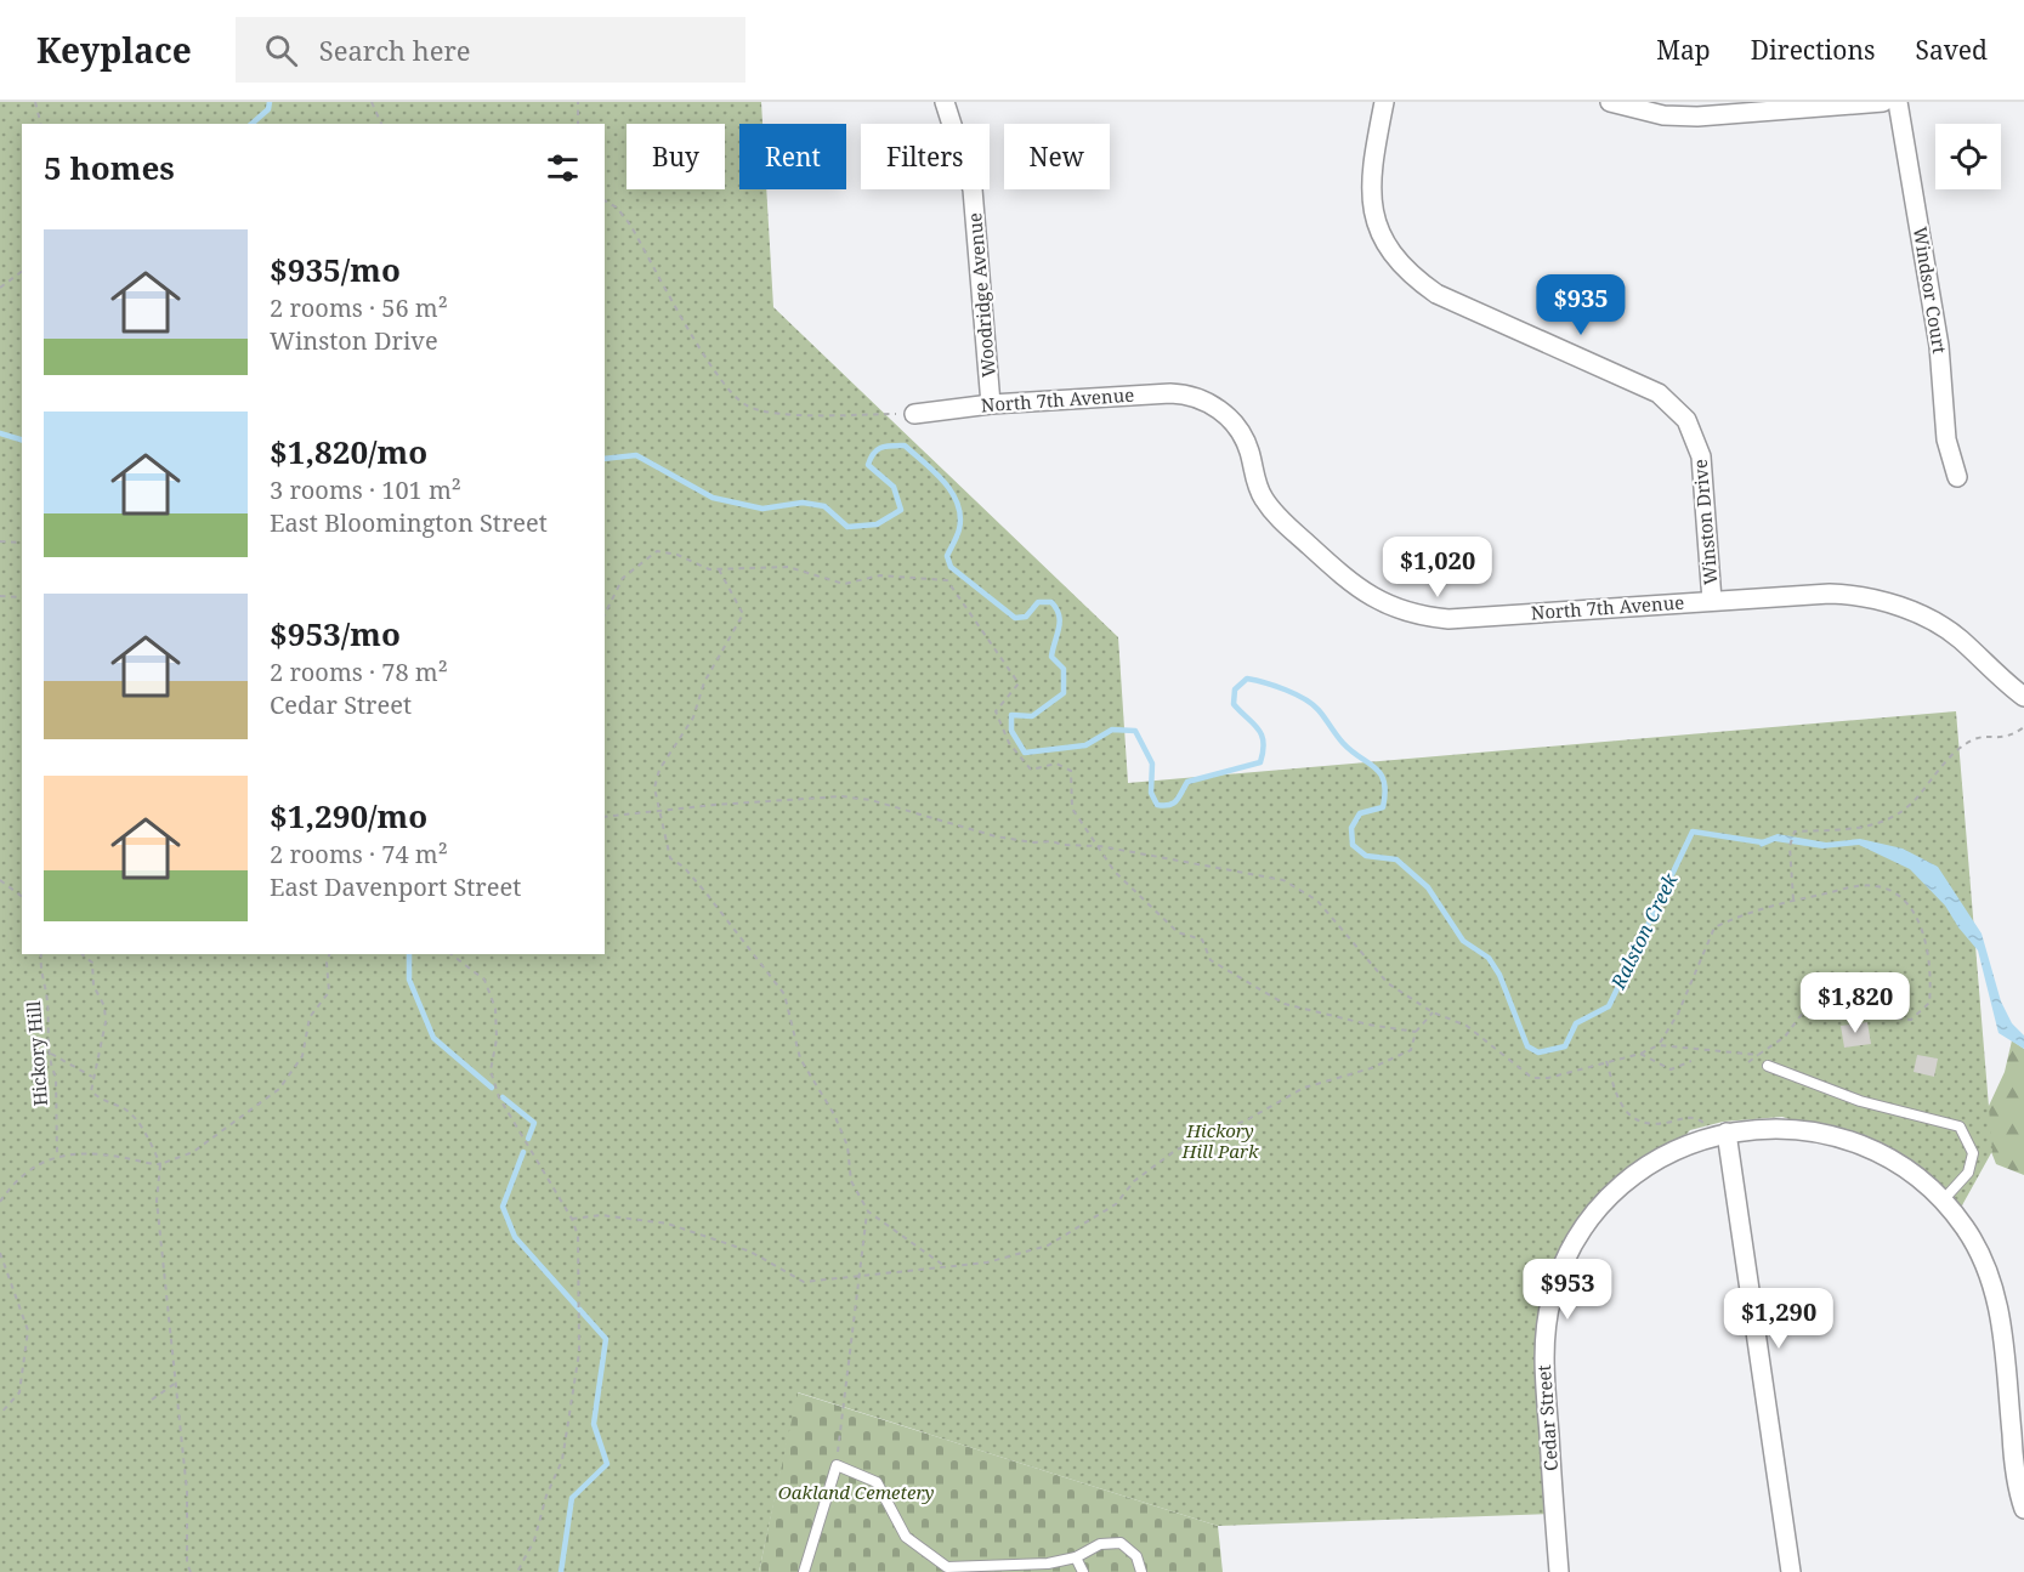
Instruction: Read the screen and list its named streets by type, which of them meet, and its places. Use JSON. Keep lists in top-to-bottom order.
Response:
{
  "streets": {
    "street": [
      "Windsor Court",
      "Woodridge Avenue",
      "North 7th Avenue",
      "Winston Drive",
      "Cedar Street"
    ],
    "path": ["Hickory Hill"]
  },
  "crossings": [
    ["Woodridge Avenue", "North 7th Avenue"],
    ["North 7th Avenue", "Winston Drive"]
  ],
  "water": ["Ralston Creek"],
  "parks": ["Hickory Hill Park", "Oakland Cemetery"],
  "page": {
    "header": "Keyplace",
    "search": "Search here",
    "nav": ["Map", "Directions", "Saved"],
    "chip": [
      "Buy",
      "Rent",
      "Filters",
      "New"
    ],
    "heading": "5 homes",
    "list": [
      {
        "name": "$935/mo",
        "note": "2 rooms · 56 m² · Winston Drive"
      },
      {
        "name": "$1,820/mo",
        "note": "3 rooms · 101 m² · East Bloomington Street"
      },
      {
        "name": "$953/mo",
        "note": "2 rooms · 78 m² · Cedar Street"
      },
      {
        "name": "$1,290/mo",
        "note": "2 rooms · 74 m² · East Davenport Street"
      }
    ],
    "price": [
      "$935",
      "$1,020",
      "$1,820",
      "$953",
      "$1,290"
    ]
  }
}
